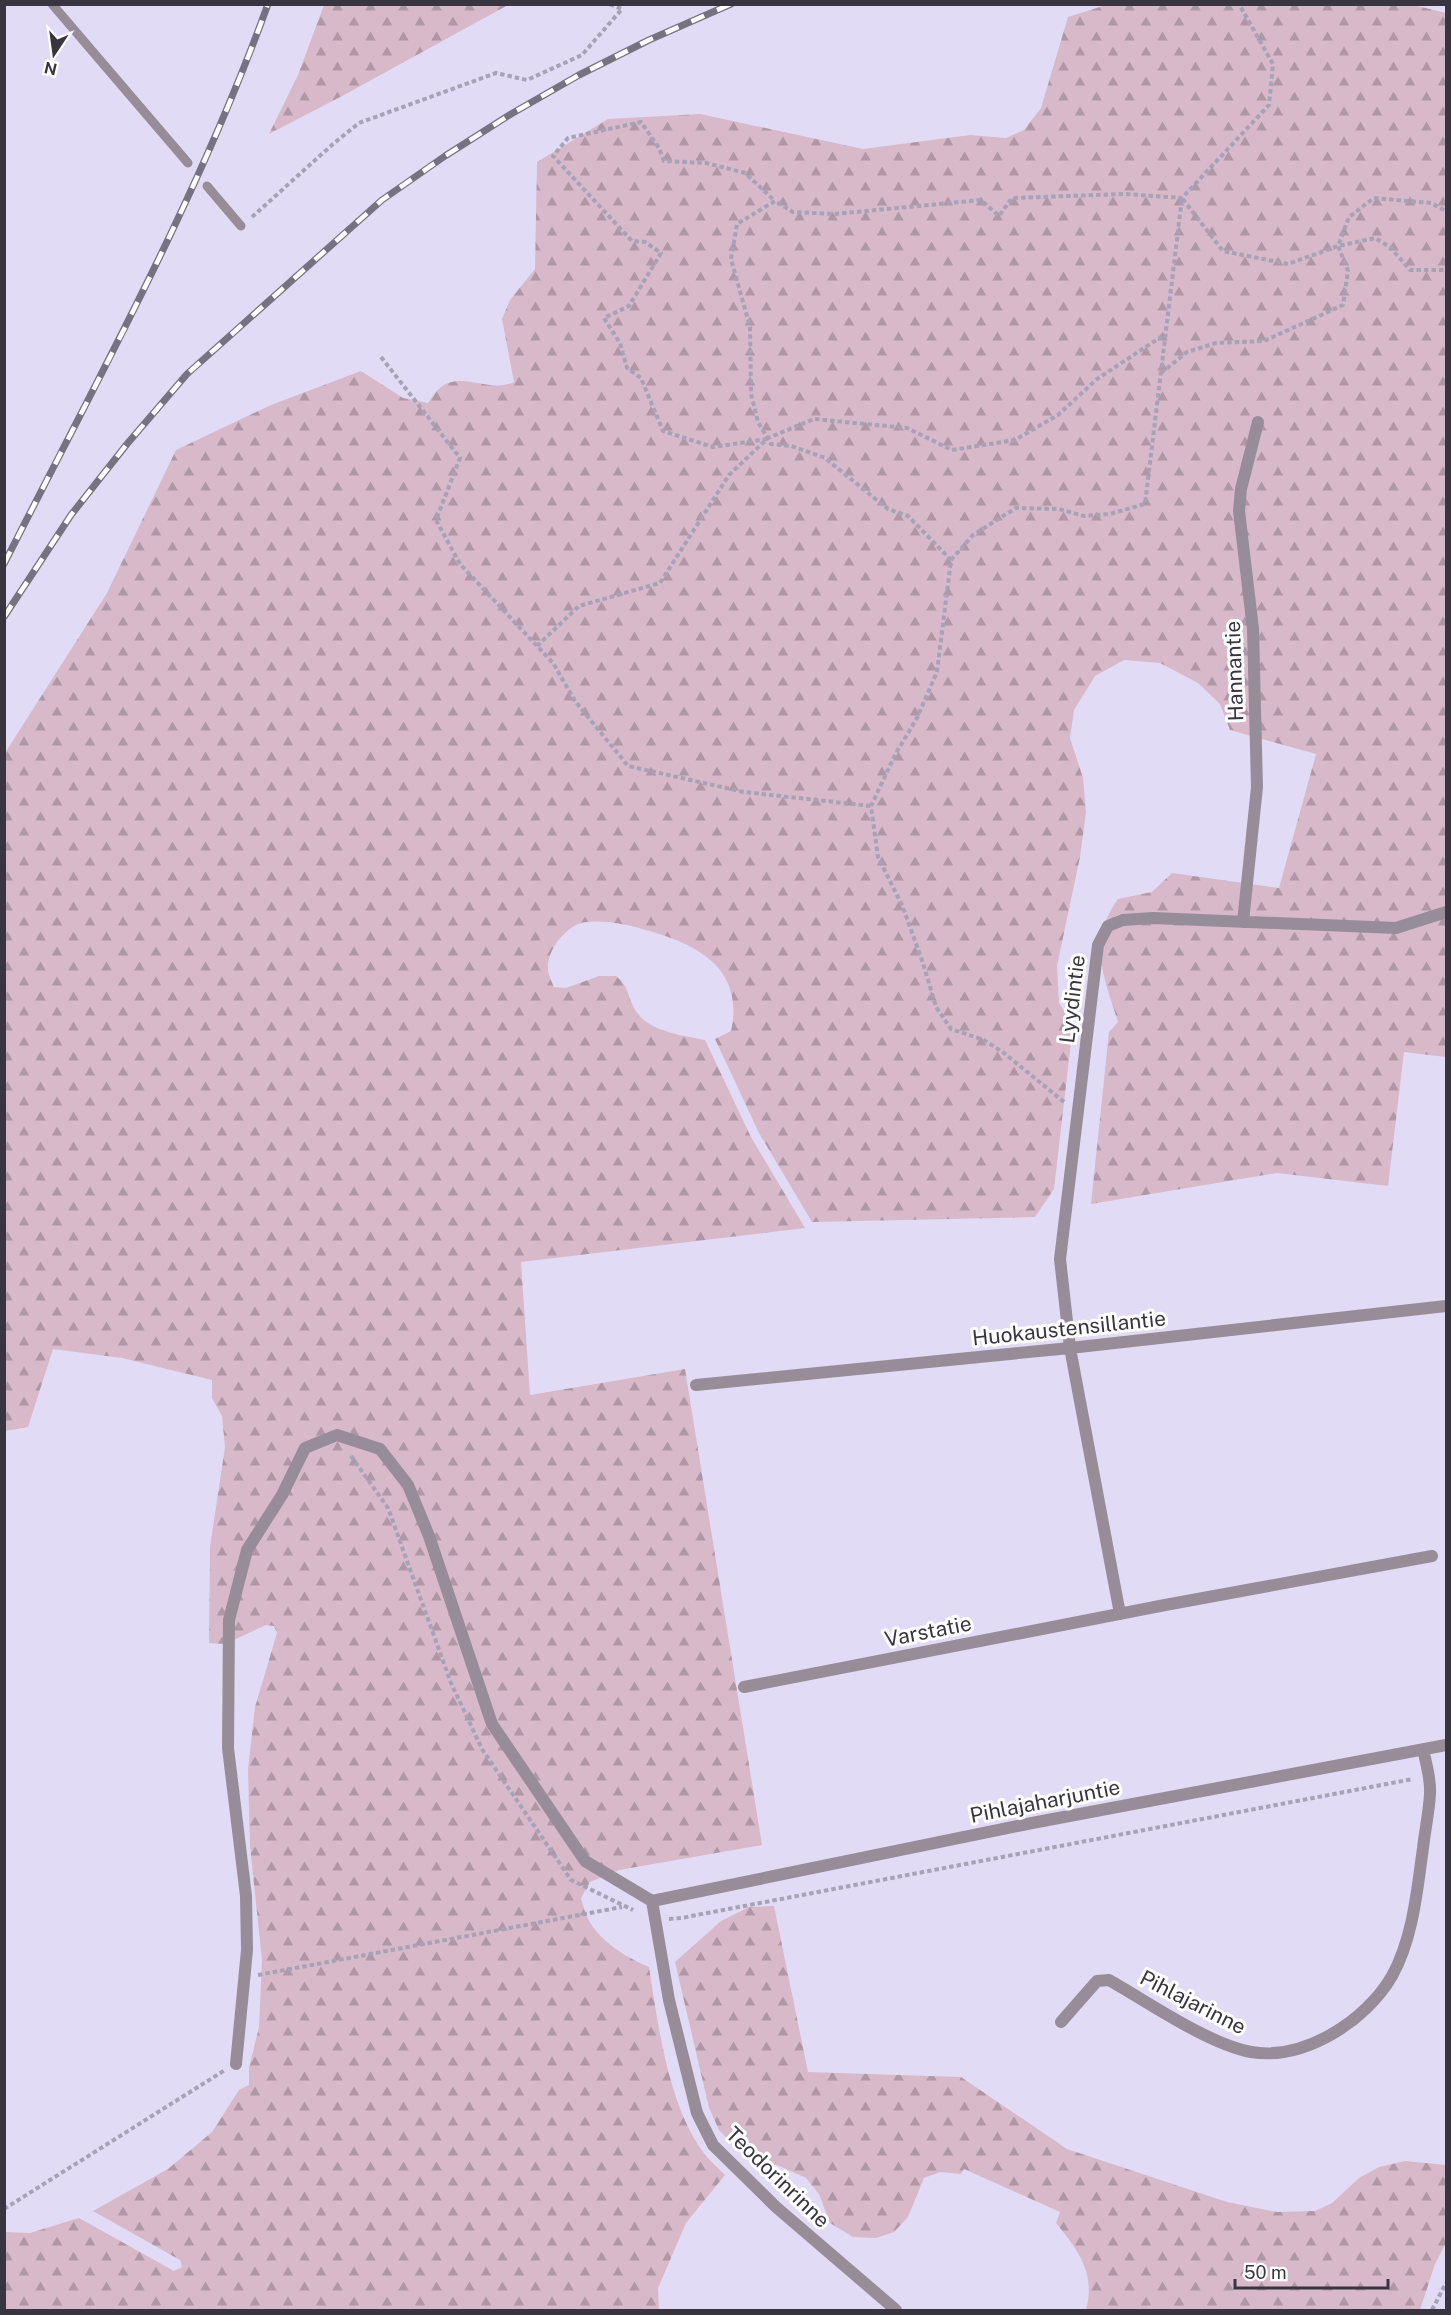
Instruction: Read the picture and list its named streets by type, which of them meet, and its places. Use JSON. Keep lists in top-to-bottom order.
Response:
{
  "streets": {
    "street": [
      "Hannantie",
      "Lyydintie",
      "Huokaustensillantie",
      "Varstatie",
      "Pihlajaharjuntie",
      "Pihlajarinne",
      "Teodorinrinne"
    ]
  },
  "crossings": [
    ["Hannantie", "Lyydintie"],
    ["Lyydintie", "Huokaustensillantie"],
    ["Pihlajaharjuntie", "Pihlajarinne"],
    ["Pihlajaharjuntie", "Teodorinrinne"]
  ],
  "scale_bar": "50 m",
  "north": "bottom"
}
